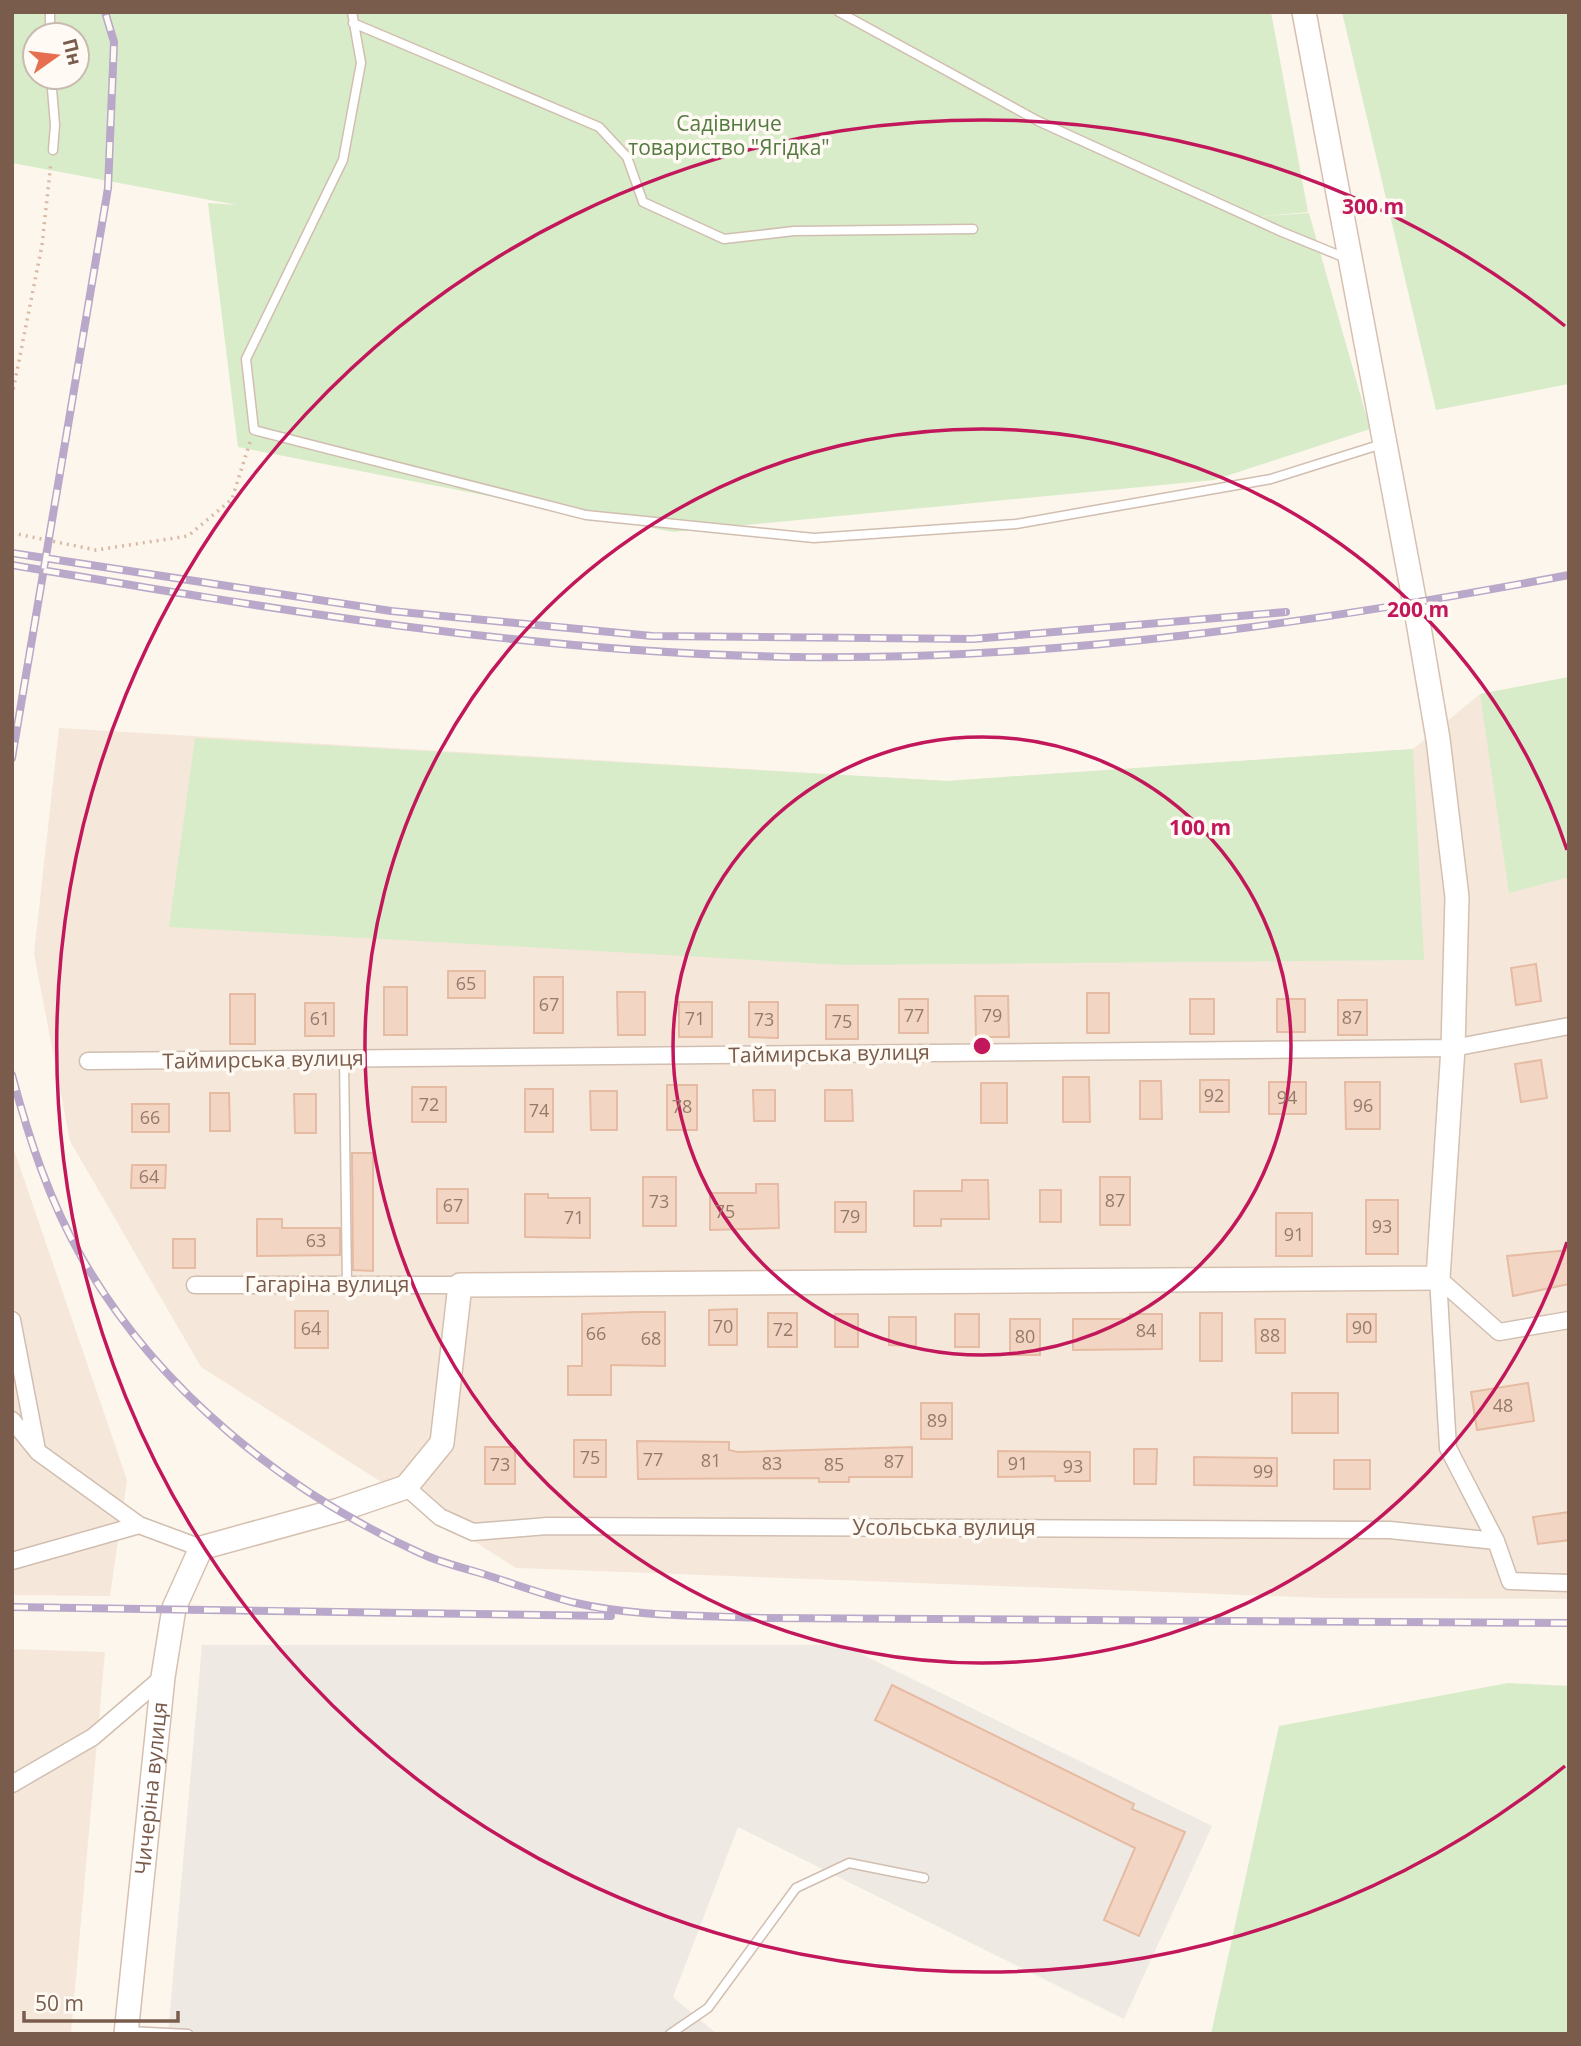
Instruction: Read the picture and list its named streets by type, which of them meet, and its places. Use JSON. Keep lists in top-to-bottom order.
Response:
{
  "streets": {
    "main road": ["Чичеріна вулиця"],
    "street": ["Таймирська вулиця", "Гагаріна вулиця", "Усольська вулиця"]
  },
  "parks": ["Садівниче товариство \"Ягідка\""],
  "house_numbers": [
    "65",
    "67",
    "77",
    "79",
    "87",
    "61",
    "71",
    "73",
    "75",
    "92",
    "94",
    "72",
    "96",
    "78",
    "74",
    "66",
    "64",
    "87",
    "73",
    "67",
    "75",
    "79",
    "71",
    "93",
    "91",
    "63",
    "70",
    "90",
    "64",
    "72",
    "84",
    "66",
    "88",
    "80",
    "68",
    "48",
    "89",
    "75",
    "77",
    "81",
    "87",
    "83",
    "91",
    "73",
    "85",
    "93",
    "99"
  ],
  "scale_bar": "50 m",
  "north": "right",
  "rings": ["300 m", "200 m", "100 m"]
}
